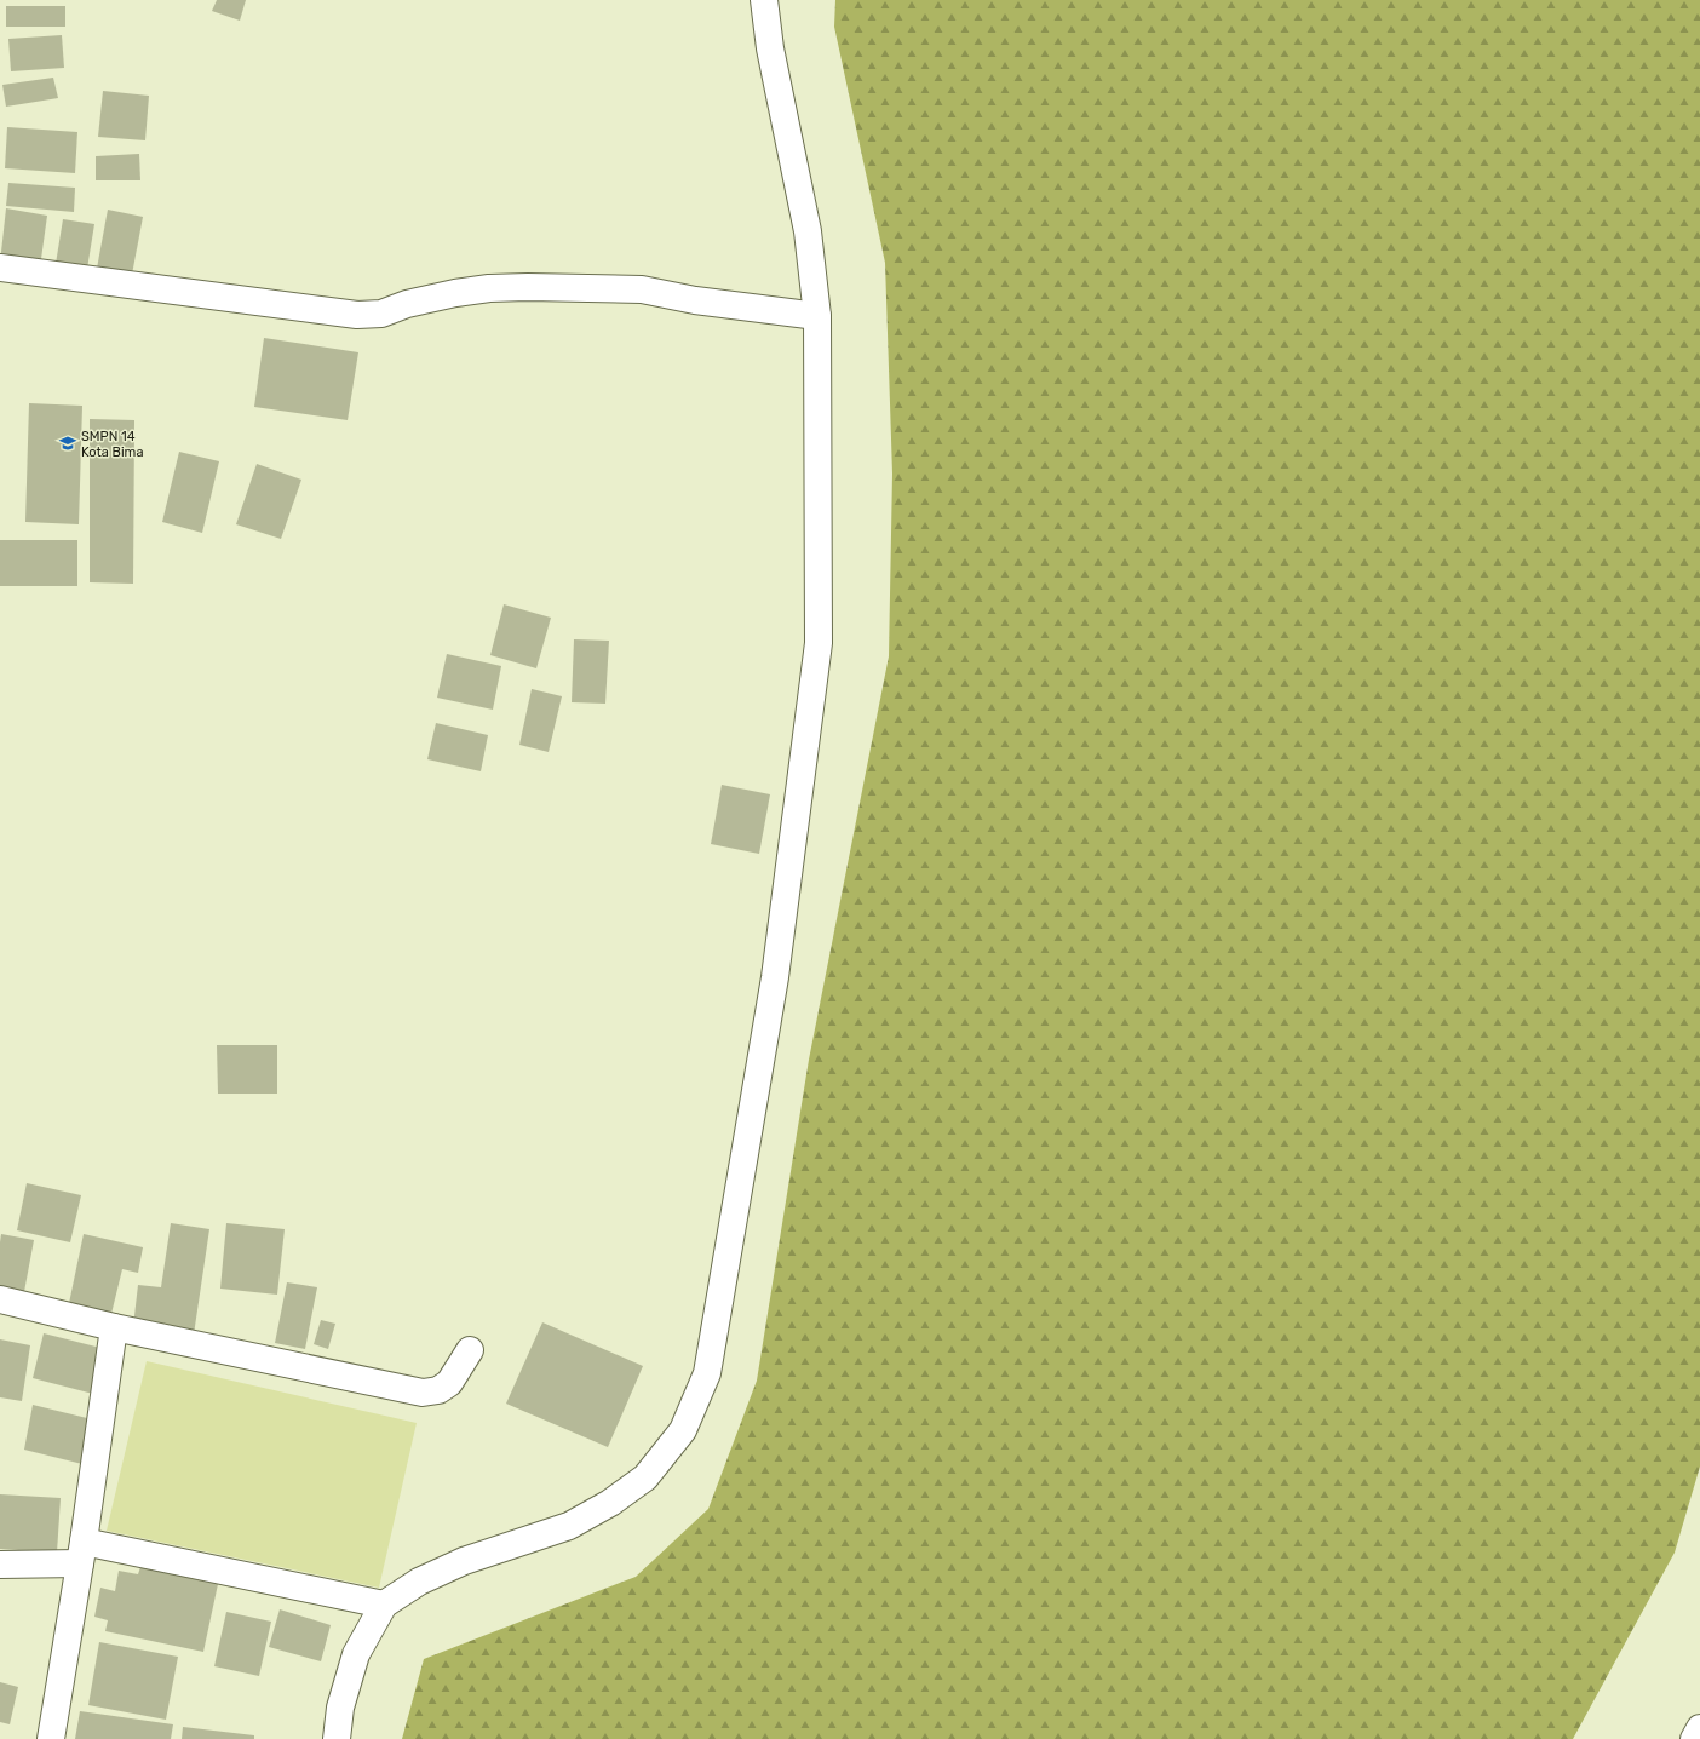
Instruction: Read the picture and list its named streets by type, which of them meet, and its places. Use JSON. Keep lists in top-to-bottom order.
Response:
{
  "places": {
    "school or university": ["SMPN 14 Kota Bima"]
  }
}
